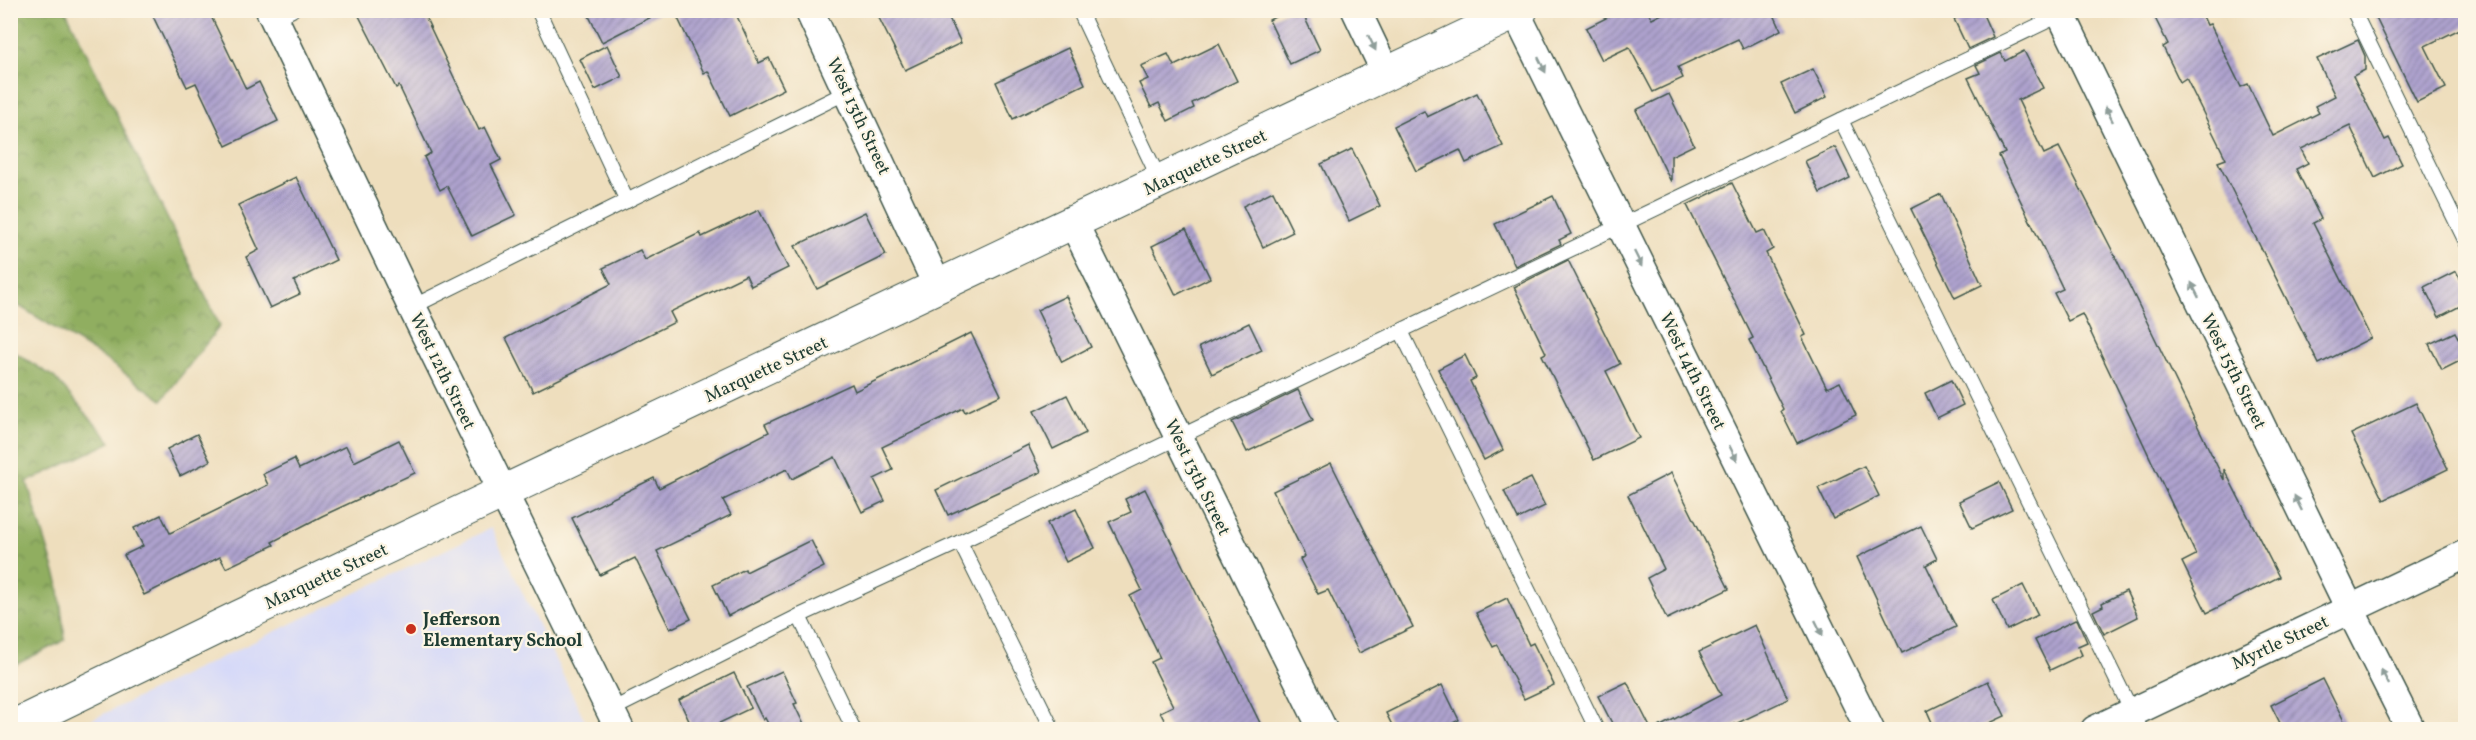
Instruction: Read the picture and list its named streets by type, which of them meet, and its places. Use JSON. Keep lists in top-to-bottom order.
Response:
{
  "streets": {
    "street": [
      "West 13th Street",
      "Marquette Street",
      "West 12th Street",
      "West 14th Street",
      "West 15th Street",
      "Myrtle Street"
    ]
  },
  "crossings": [
    ["West 13th Street", "Marquette Street"],
    ["Marquette Street", "West 12th Street"],
    ["Marquette Street", "West 14th Street"],
    ["West 15th Street", "Myrtle Street"]
  ],
  "one_way": ["West 14th Street", "West 15th Street"],
  "places": ["Jefferson Elementary School"]
}
